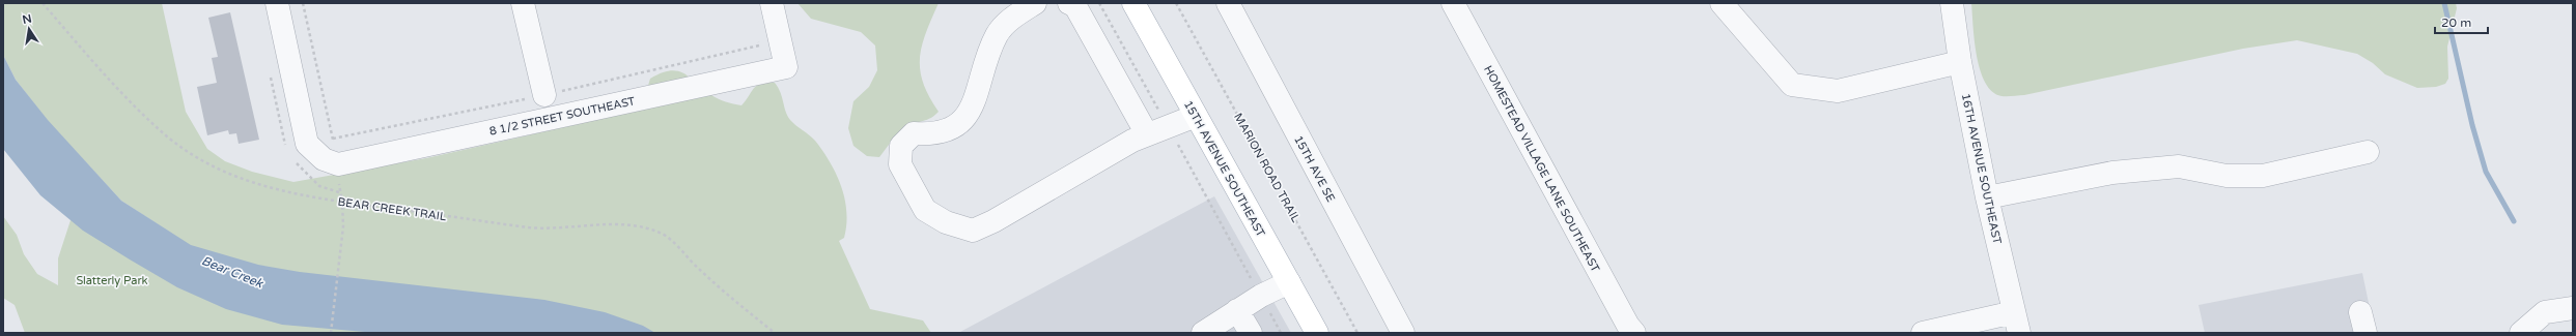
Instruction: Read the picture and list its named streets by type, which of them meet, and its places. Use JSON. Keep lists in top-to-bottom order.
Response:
{
  "streets": {
    "main road": ["15TH AVENUE SOUTHEAST"],
    "street": [
      "8 1/2 STREET SOUTHEAST",
      "15TH AVE SE",
      "HOMESTEAD VILLAGE LANE SOUTHEAST",
      "16TH AVENUE SOUTHEAST"
    ],
    "path": ["MARION ROAD TRAIL", "BEAR CREEK TRAIL"]
  },
  "water": ["Bear Creek"],
  "parks": ["Slatterly Park"],
  "scale_bar": "20 m",
  "north": "top"
}
